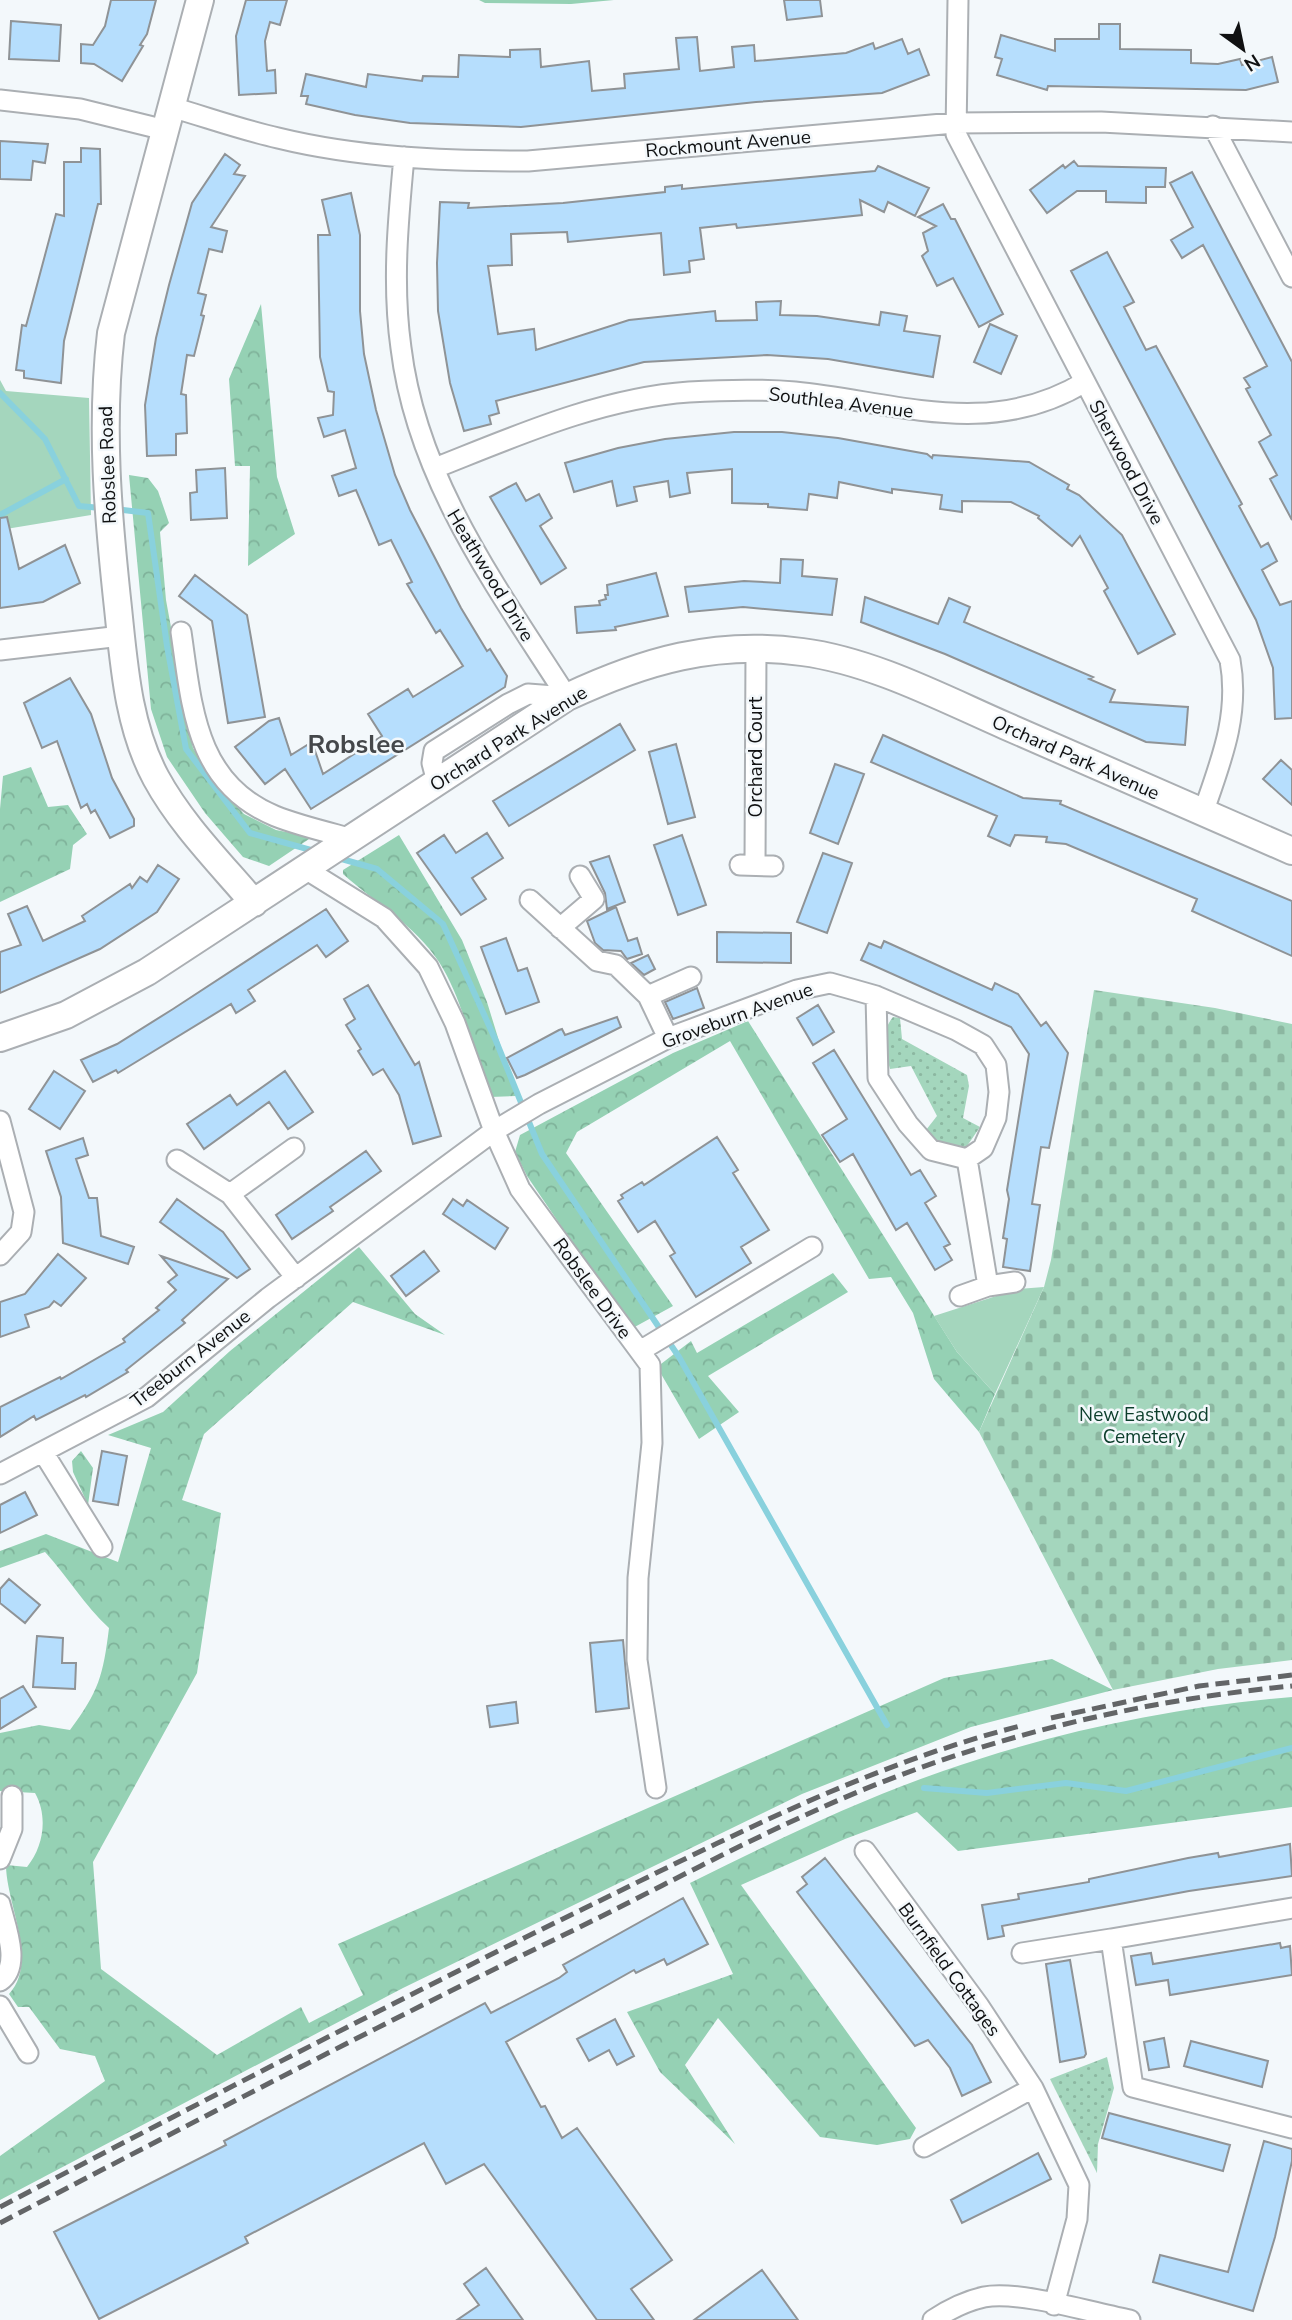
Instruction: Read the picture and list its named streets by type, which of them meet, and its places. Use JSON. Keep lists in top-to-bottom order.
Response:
{
  "streets": {
    "street": [
      "Rockmount Avenue",
      "Southlea Avenue",
      "Sherwood Drive",
      "Robslee Road",
      "Heathwood Drive",
      "Orchard Park Avenue",
      "Orchard Court",
      "Groveburn Avenue",
      "Robslee Drive",
      "Treeburn Avenue",
      "Burnfield Cottages"
    ]
  },
  "crossings": [
    ["Rockmount Avenue", "Sherwood Drive"],
    ["Rockmount Avenue", "Robslee Road"],
    ["Rockmount Avenue", "Heathwood Drive"],
    ["Southlea Avenue", "Sherwood Drive"],
    ["Southlea Avenue", "Heathwood Drive"],
    ["Sherwood Drive", "Orchard Park Avenue"],
    ["Robslee Road", "Orchard Park Avenue"],
    ["Heathwood Drive", "Orchard Park Avenue"],
    ["Orchard Park Avenue", "Orchard Court"],
    ["Orchard Park Avenue", "Robslee Drive"],
    ["Groveburn Avenue", "Robslee Drive"],
    ["Groveburn Avenue", "Treeburn Avenue"],
    ["Robslee Drive", "Treeburn Avenue"]
  ],
  "districts": ["Robslee"],
  "parks": ["New Eastwood Cemetery"],
  "north": "bottom right"
}
